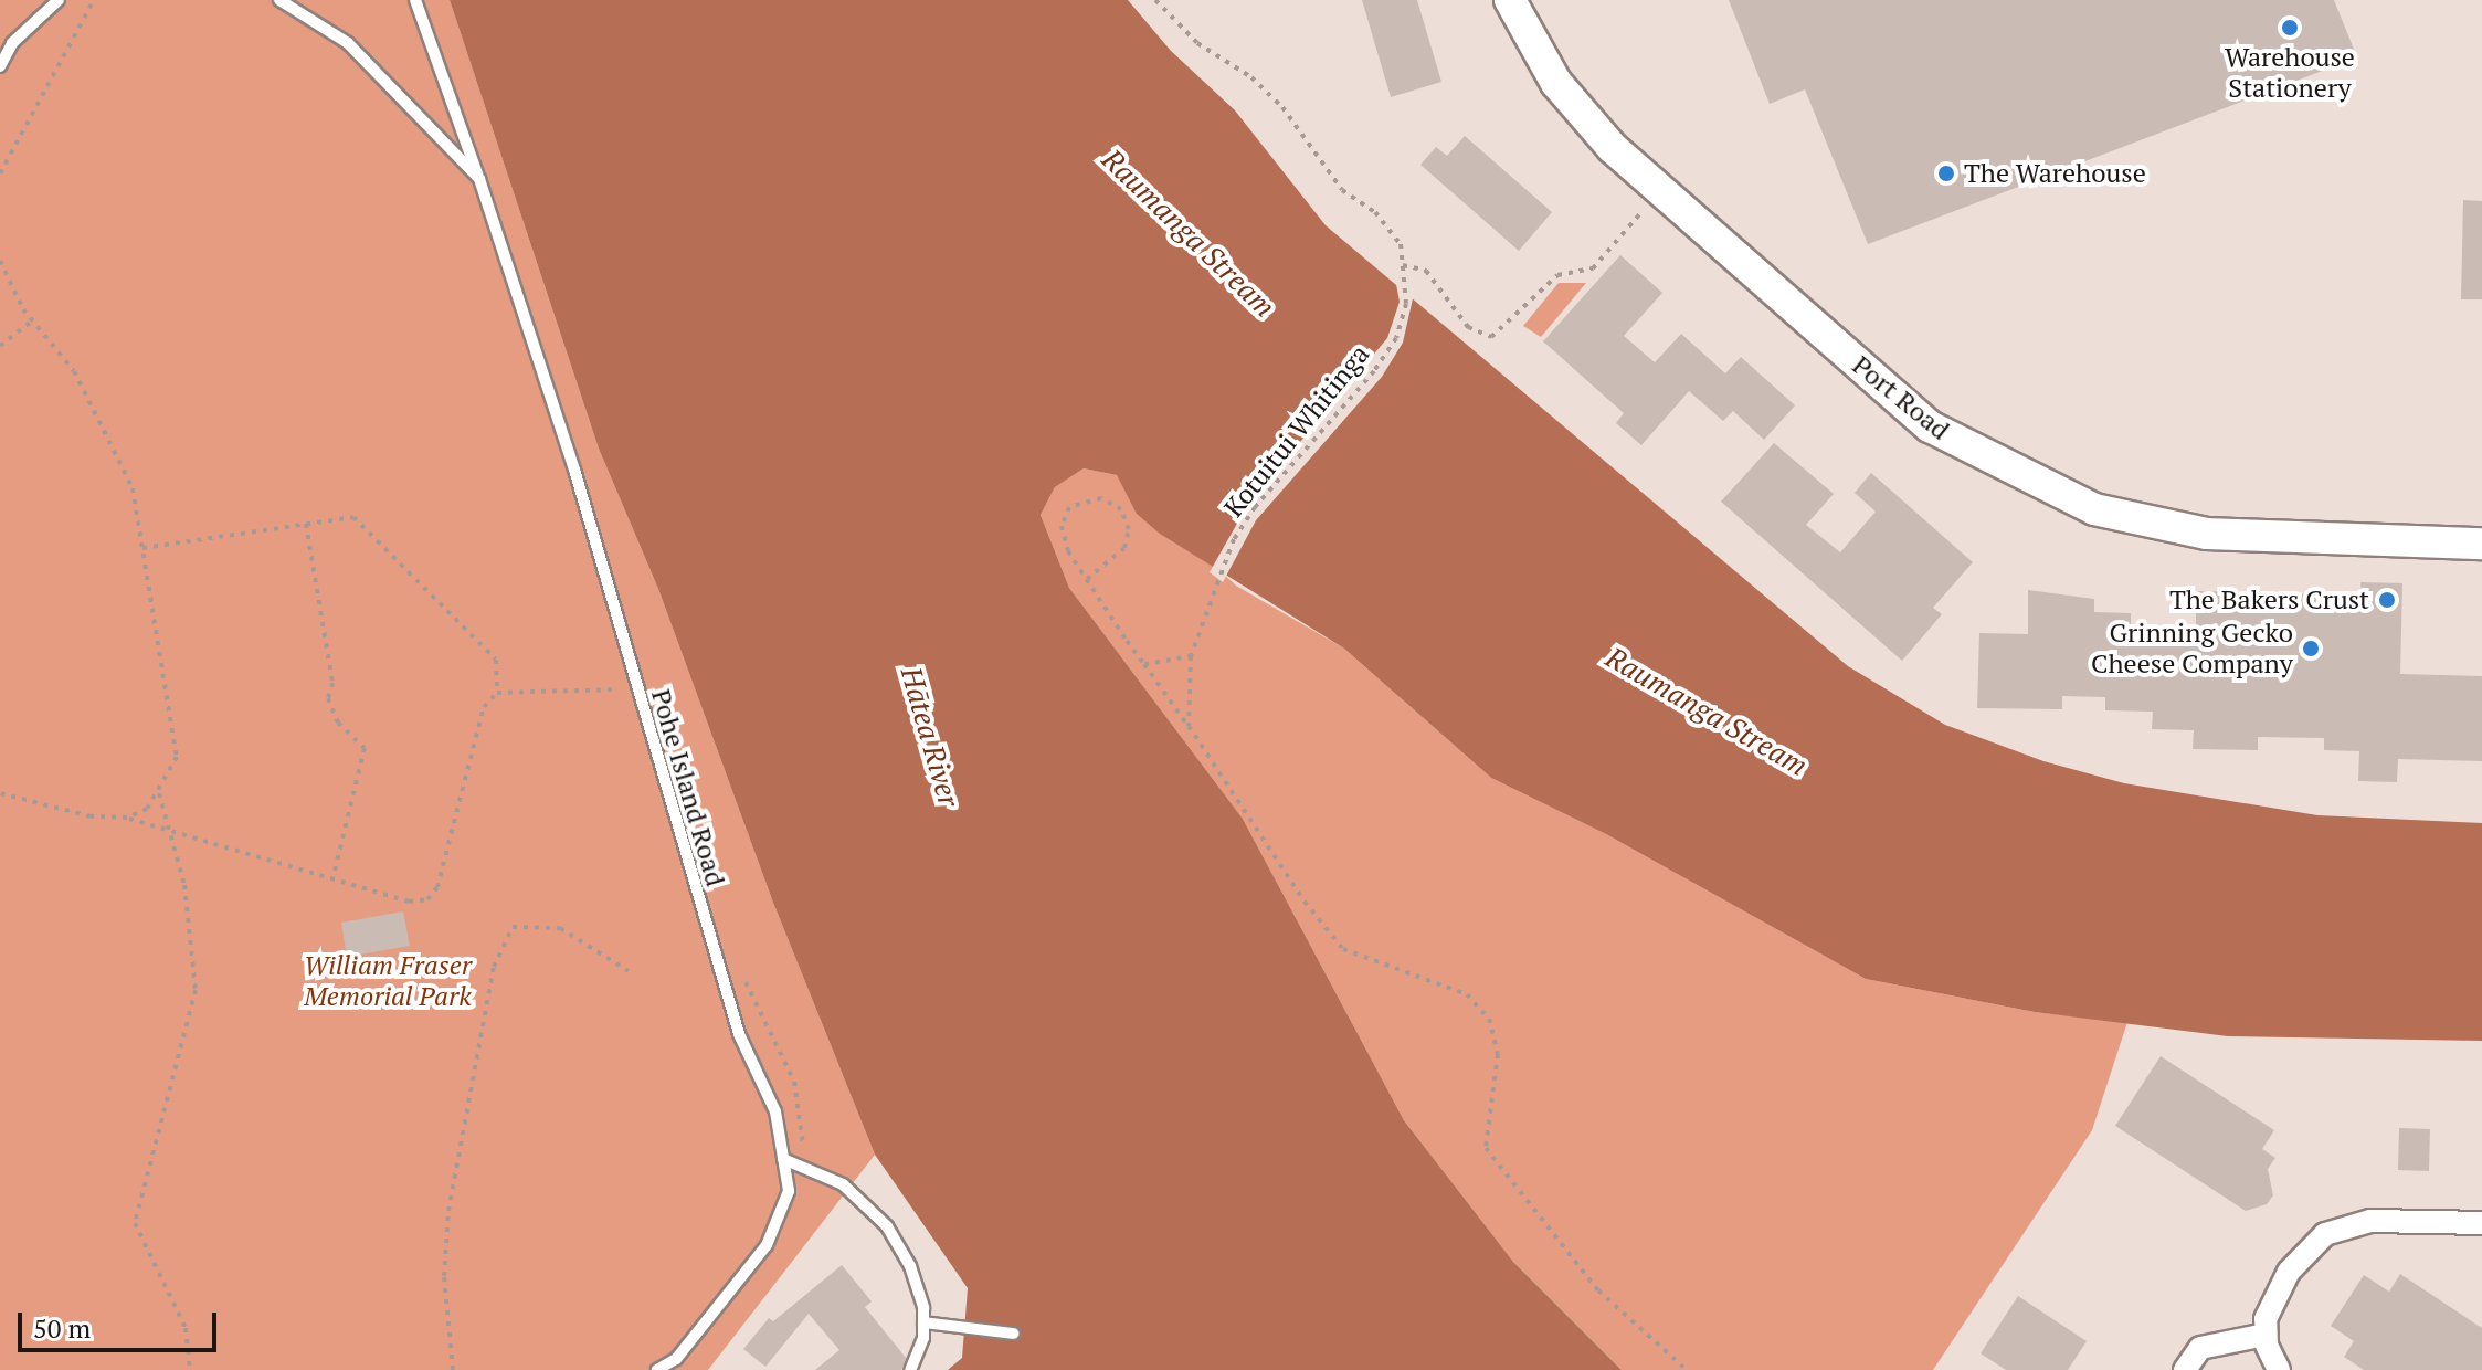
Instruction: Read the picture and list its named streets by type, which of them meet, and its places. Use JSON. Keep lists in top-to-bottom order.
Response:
{
  "streets": {
    "main road": ["Port Road"],
    "lane": ["Pohe Island Road"],
    "path": ["Kotuitui Whitinga"]
  },
  "water": ["Raumanga Stream", "Hātea River"],
  "parks": ["William Fraser Memorial Park"],
  "places": [
    "Warehouse Stationery",
    "The Warehouse",
    "The Bakers Crust",
    "Grinning Gecko Cheese Company"
  ],
  "scale_bar": "50 m"
}
